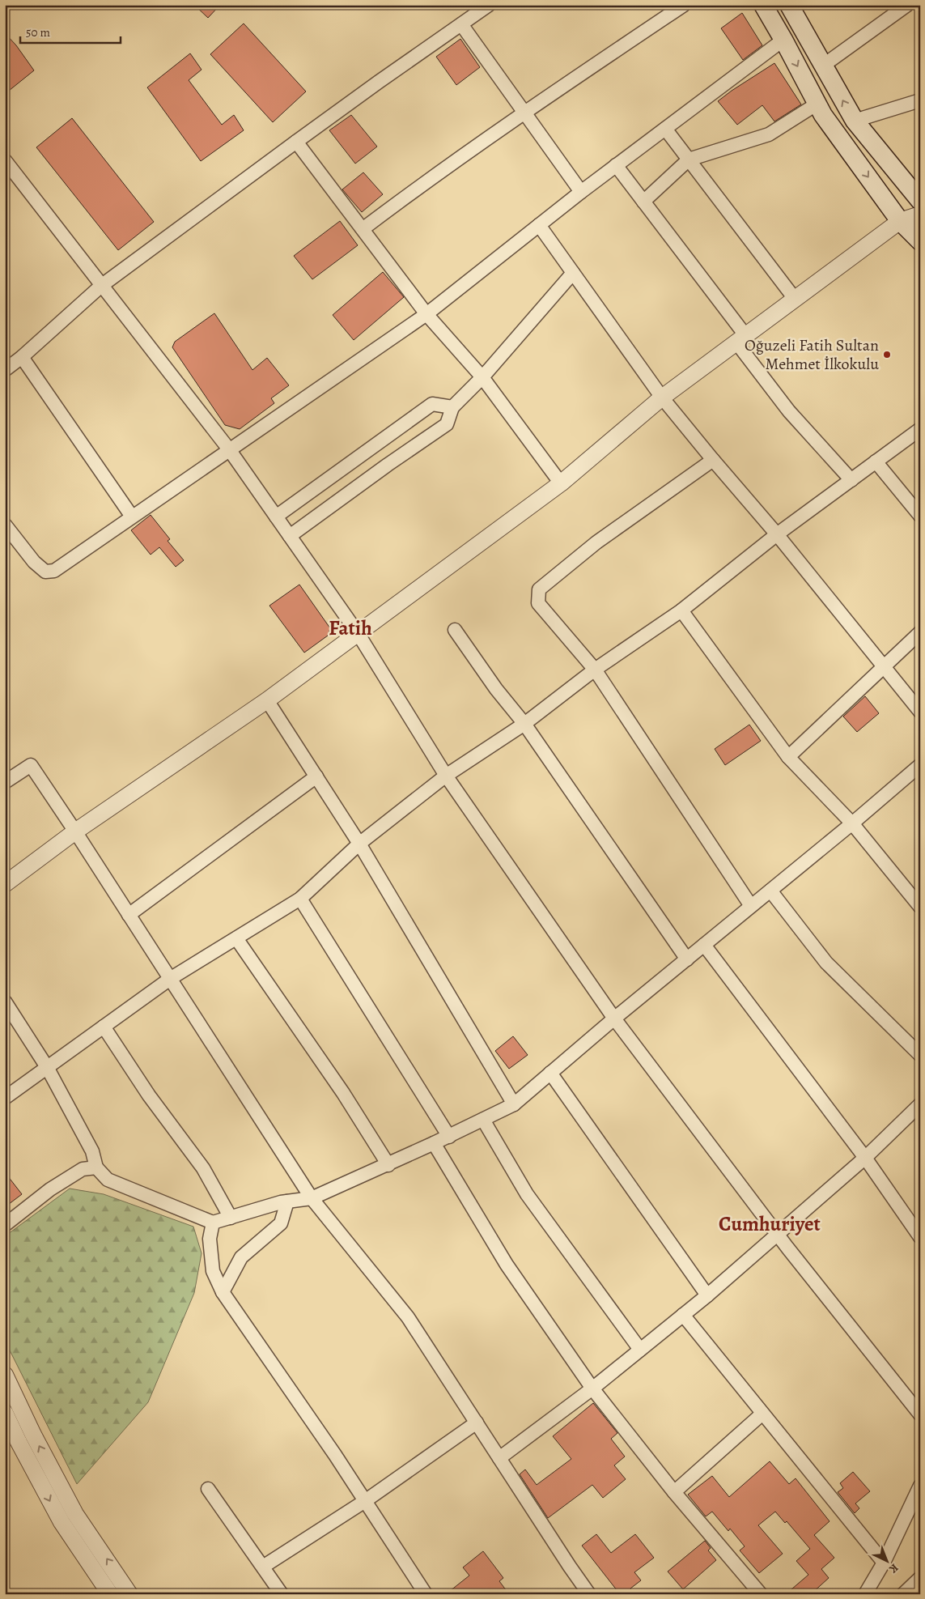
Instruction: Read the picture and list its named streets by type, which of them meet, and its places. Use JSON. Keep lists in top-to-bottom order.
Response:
{
  "districts": ["Fatih", "Cumhuriyet"],
  "places": ["Oğuzeli Fatih Sultan Mehmet İlkokulu"],
  "scale_bar": "50 m",
  "north": "bottom right"
}
